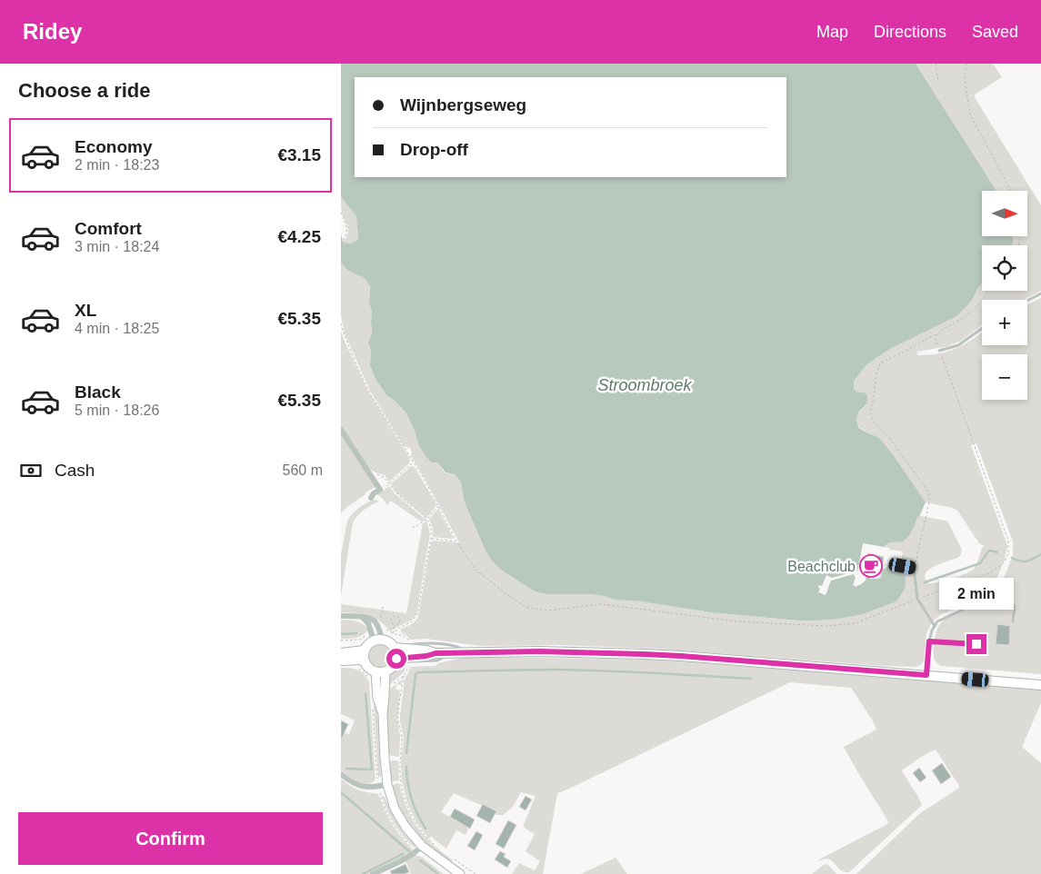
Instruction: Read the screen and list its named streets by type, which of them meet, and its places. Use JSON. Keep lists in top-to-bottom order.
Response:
{
  "water": ["Stroombroek"],
  "places": {
    "cafe": ["Beachclub"]
  },
  "north": "right",
  "page": {
    "header": "Ridey",
    "nav": ["Map", "Directions", "Saved"],
    "heading": "Choose a ride",
    "banner": ["Wijnbergseweg", "Drop-off"],
    "list": [
      {
        "name": "Economy",
        "note": "2 min · 18:23",
        "value": "€3.15"
      },
      {
        "name": "Comfort",
        "note": "3 min · 18:24",
        "value": "€4.25"
      },
      {
        "name": "XL",
        "note": "4 min · 18:25",
        "value": "€5.35"
      },
      {
        "name": "Black",
        "note": "5 min · 18:26",
        "value": "€5.35"
      }
    ],
    "map_buttons": ["+", "−"],
    "pay": ["Cash", "560 m"],
    "bubble": "2 min",
    "buttons": "Confirm"
  }
}
